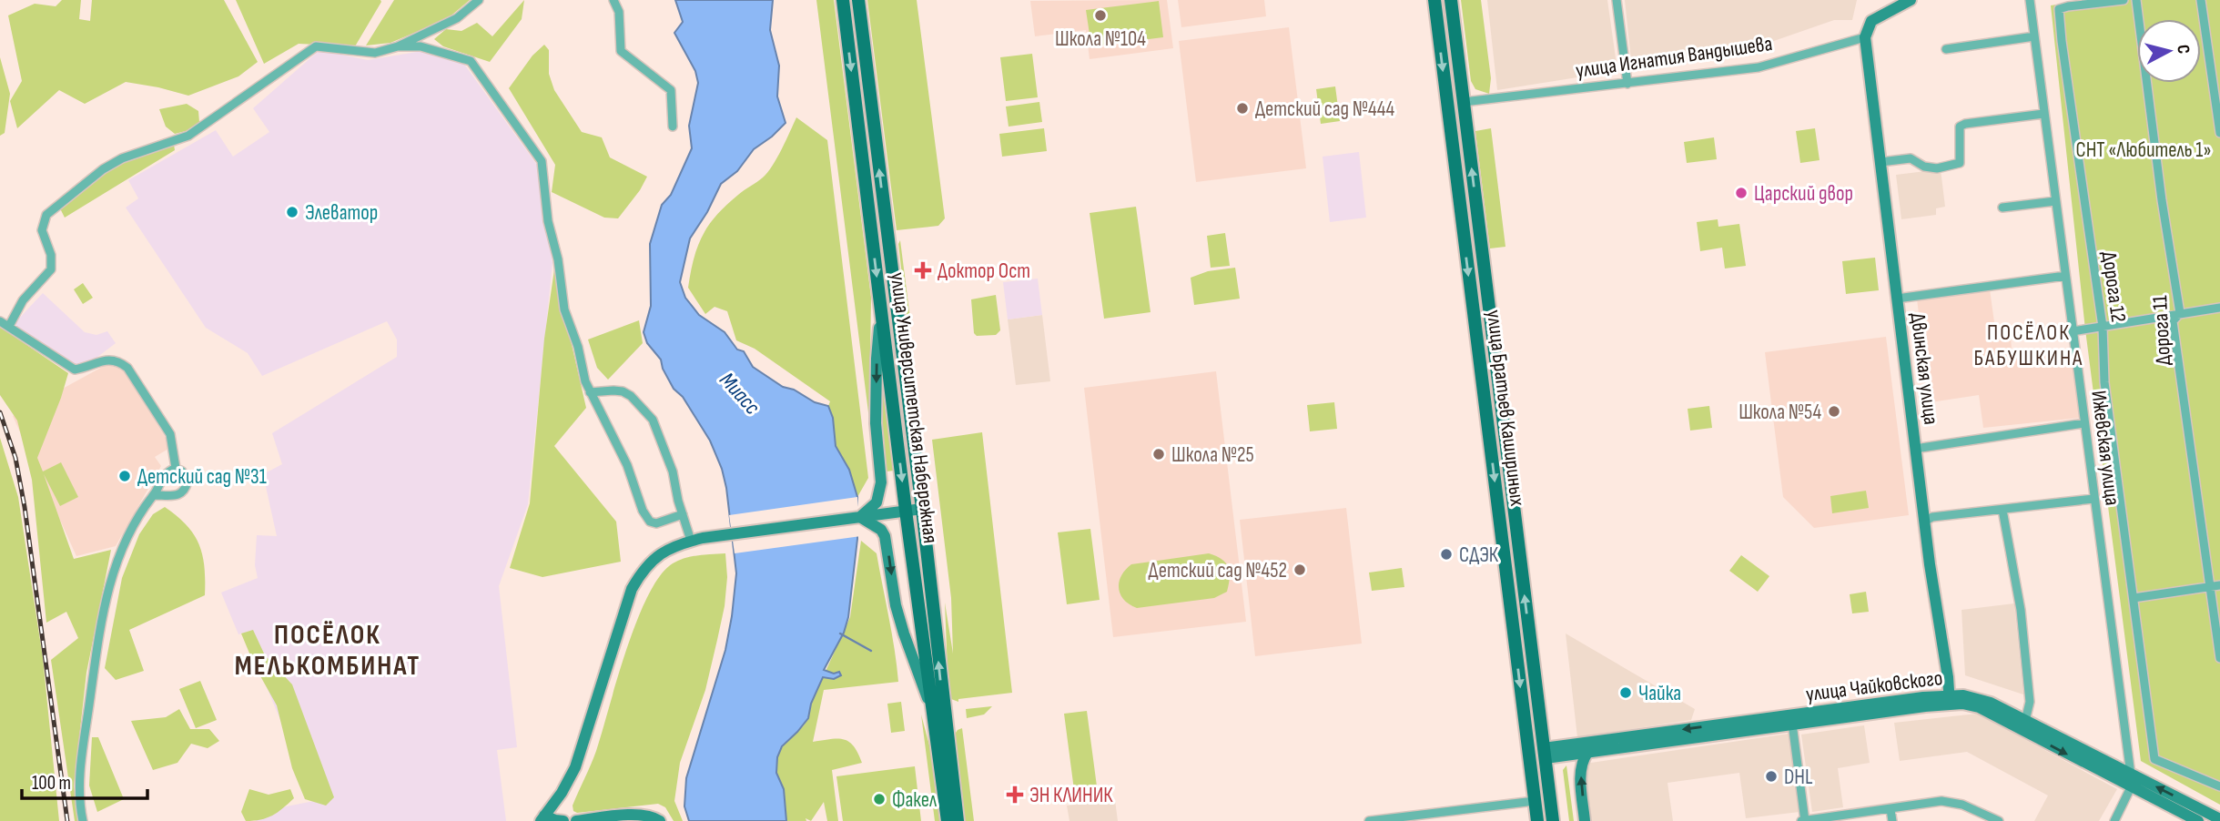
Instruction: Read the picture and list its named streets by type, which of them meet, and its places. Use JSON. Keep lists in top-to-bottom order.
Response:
{
  "streets": {
    "main road": ["улица Университетская Набережная", "улица Братьев Кашириных"],
    "street": [
      "улица Игнатия Вандышева",
      "Дорога 12",
      "Дорога 11",
      "Двинская улица",
      "Ижевская улица",
      "улица Чайковского"
    ]
  },
  "crossings": [
    ["улица Игнатия Вандышева", "Двинская улица"],
    ["улица Игнатия Вандышева", "улица Братьев Кашириных"],
    ["Двинская улица", "улица Чайковского"],
    ["улица Братьев Кашириных", "улица Чайковского"],
    ["Ижевская улица", "улица Чайковского"]
  ],
  "districts": ["ПОСЁЛОК БАБУШКИНА", "ПОСЁЛОК МЕЛЬКОМБИНАТ"],
  "water": ["Миасс"],
  "parks": ["СНТ «Любитель 1»"],
  "places": {
    "other": [
      "Школа №104",
      "Детский сад №444",
      "Царский двор",
      "Элеватор",
      "Школа №54",
      "Школа №25",
      "Детский сад №31",
      "СДЭК",
      "Детский сад №452",
      "Чайка",
      "DHL",
      "Факел"
    ],
    "health": ["Доктор Ост", "ЭН КЛИНИК"]
  },
  "scale_bar": "100 m",
  "north": "right"
}
